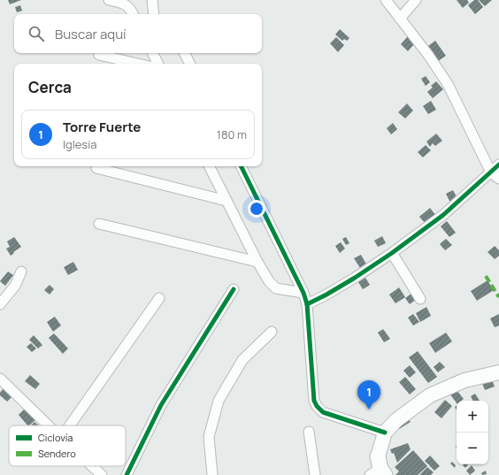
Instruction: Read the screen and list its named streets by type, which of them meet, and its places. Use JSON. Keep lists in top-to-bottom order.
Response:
{
  "legend": ["Ciclovía", "Sendero"],
  "page": {
    "search": "Buscar aquí",
    "heading": "Cerca",
    "list": [
      {
        "mark": "1",
        "name": "Torre Fuerte",
        "note": "Iglesia",
        "value": "180 m"
      }
    ],
    "pins": "1",
    "map_buttons": ["+", "−"]
  }
}
